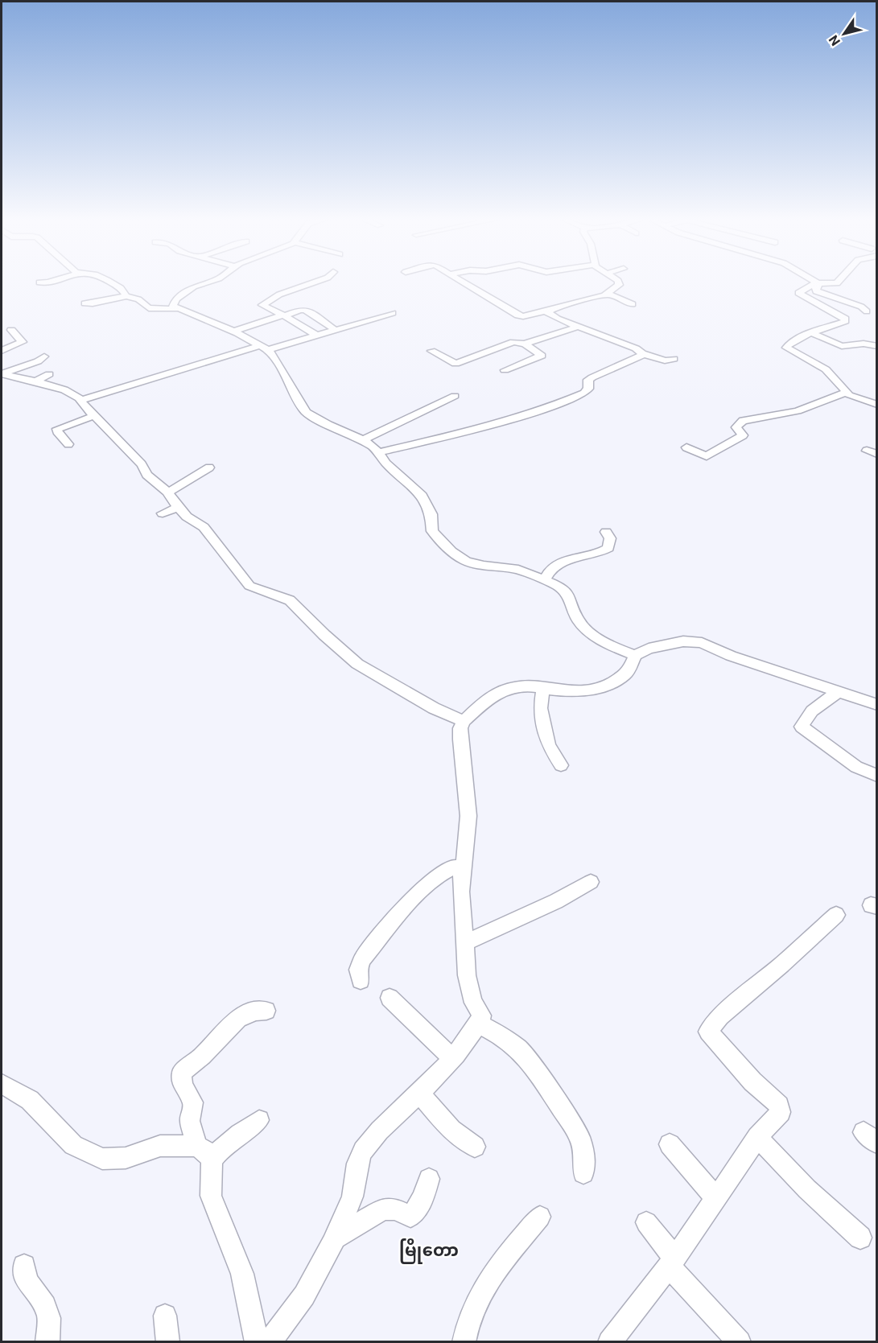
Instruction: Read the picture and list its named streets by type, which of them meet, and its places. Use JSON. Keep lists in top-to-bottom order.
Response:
{
  "districts": ["မြိုတော"],
  "north": "bottom left"
}
